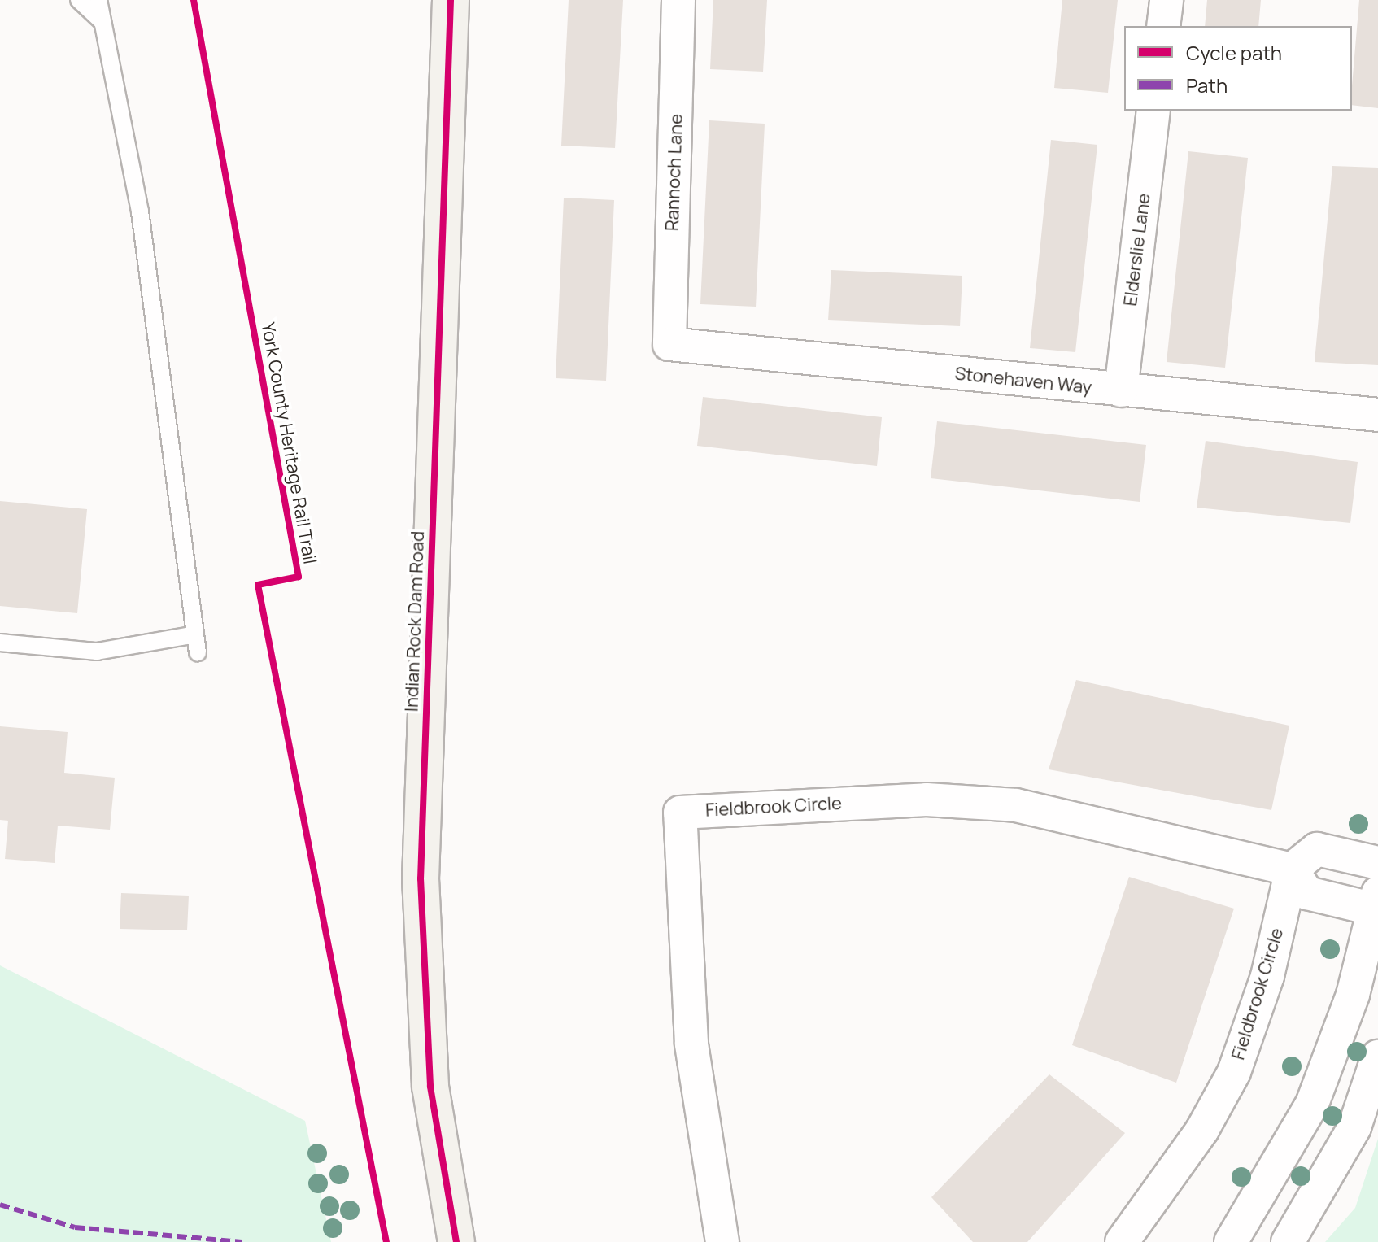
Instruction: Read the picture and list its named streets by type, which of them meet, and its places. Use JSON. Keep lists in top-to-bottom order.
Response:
{
  "streets": {
    "street": [
      "Rannoch Lane",
      "Elderslie Lane",
      "Stonehaven Way",
      "Indian Rock Dam Road",
      "Fieldbrook Circle"
    ],
    "cycle path": ["York County Heritage Rail Trail"]
  },
  "crossings": [
    ["Rannoch Lane", "Stonehaven Way"],
    ["Elderslie Lane", "Stonehaven Way"]
  ],
  "legend": ["Cycle path", "Path"]
}
